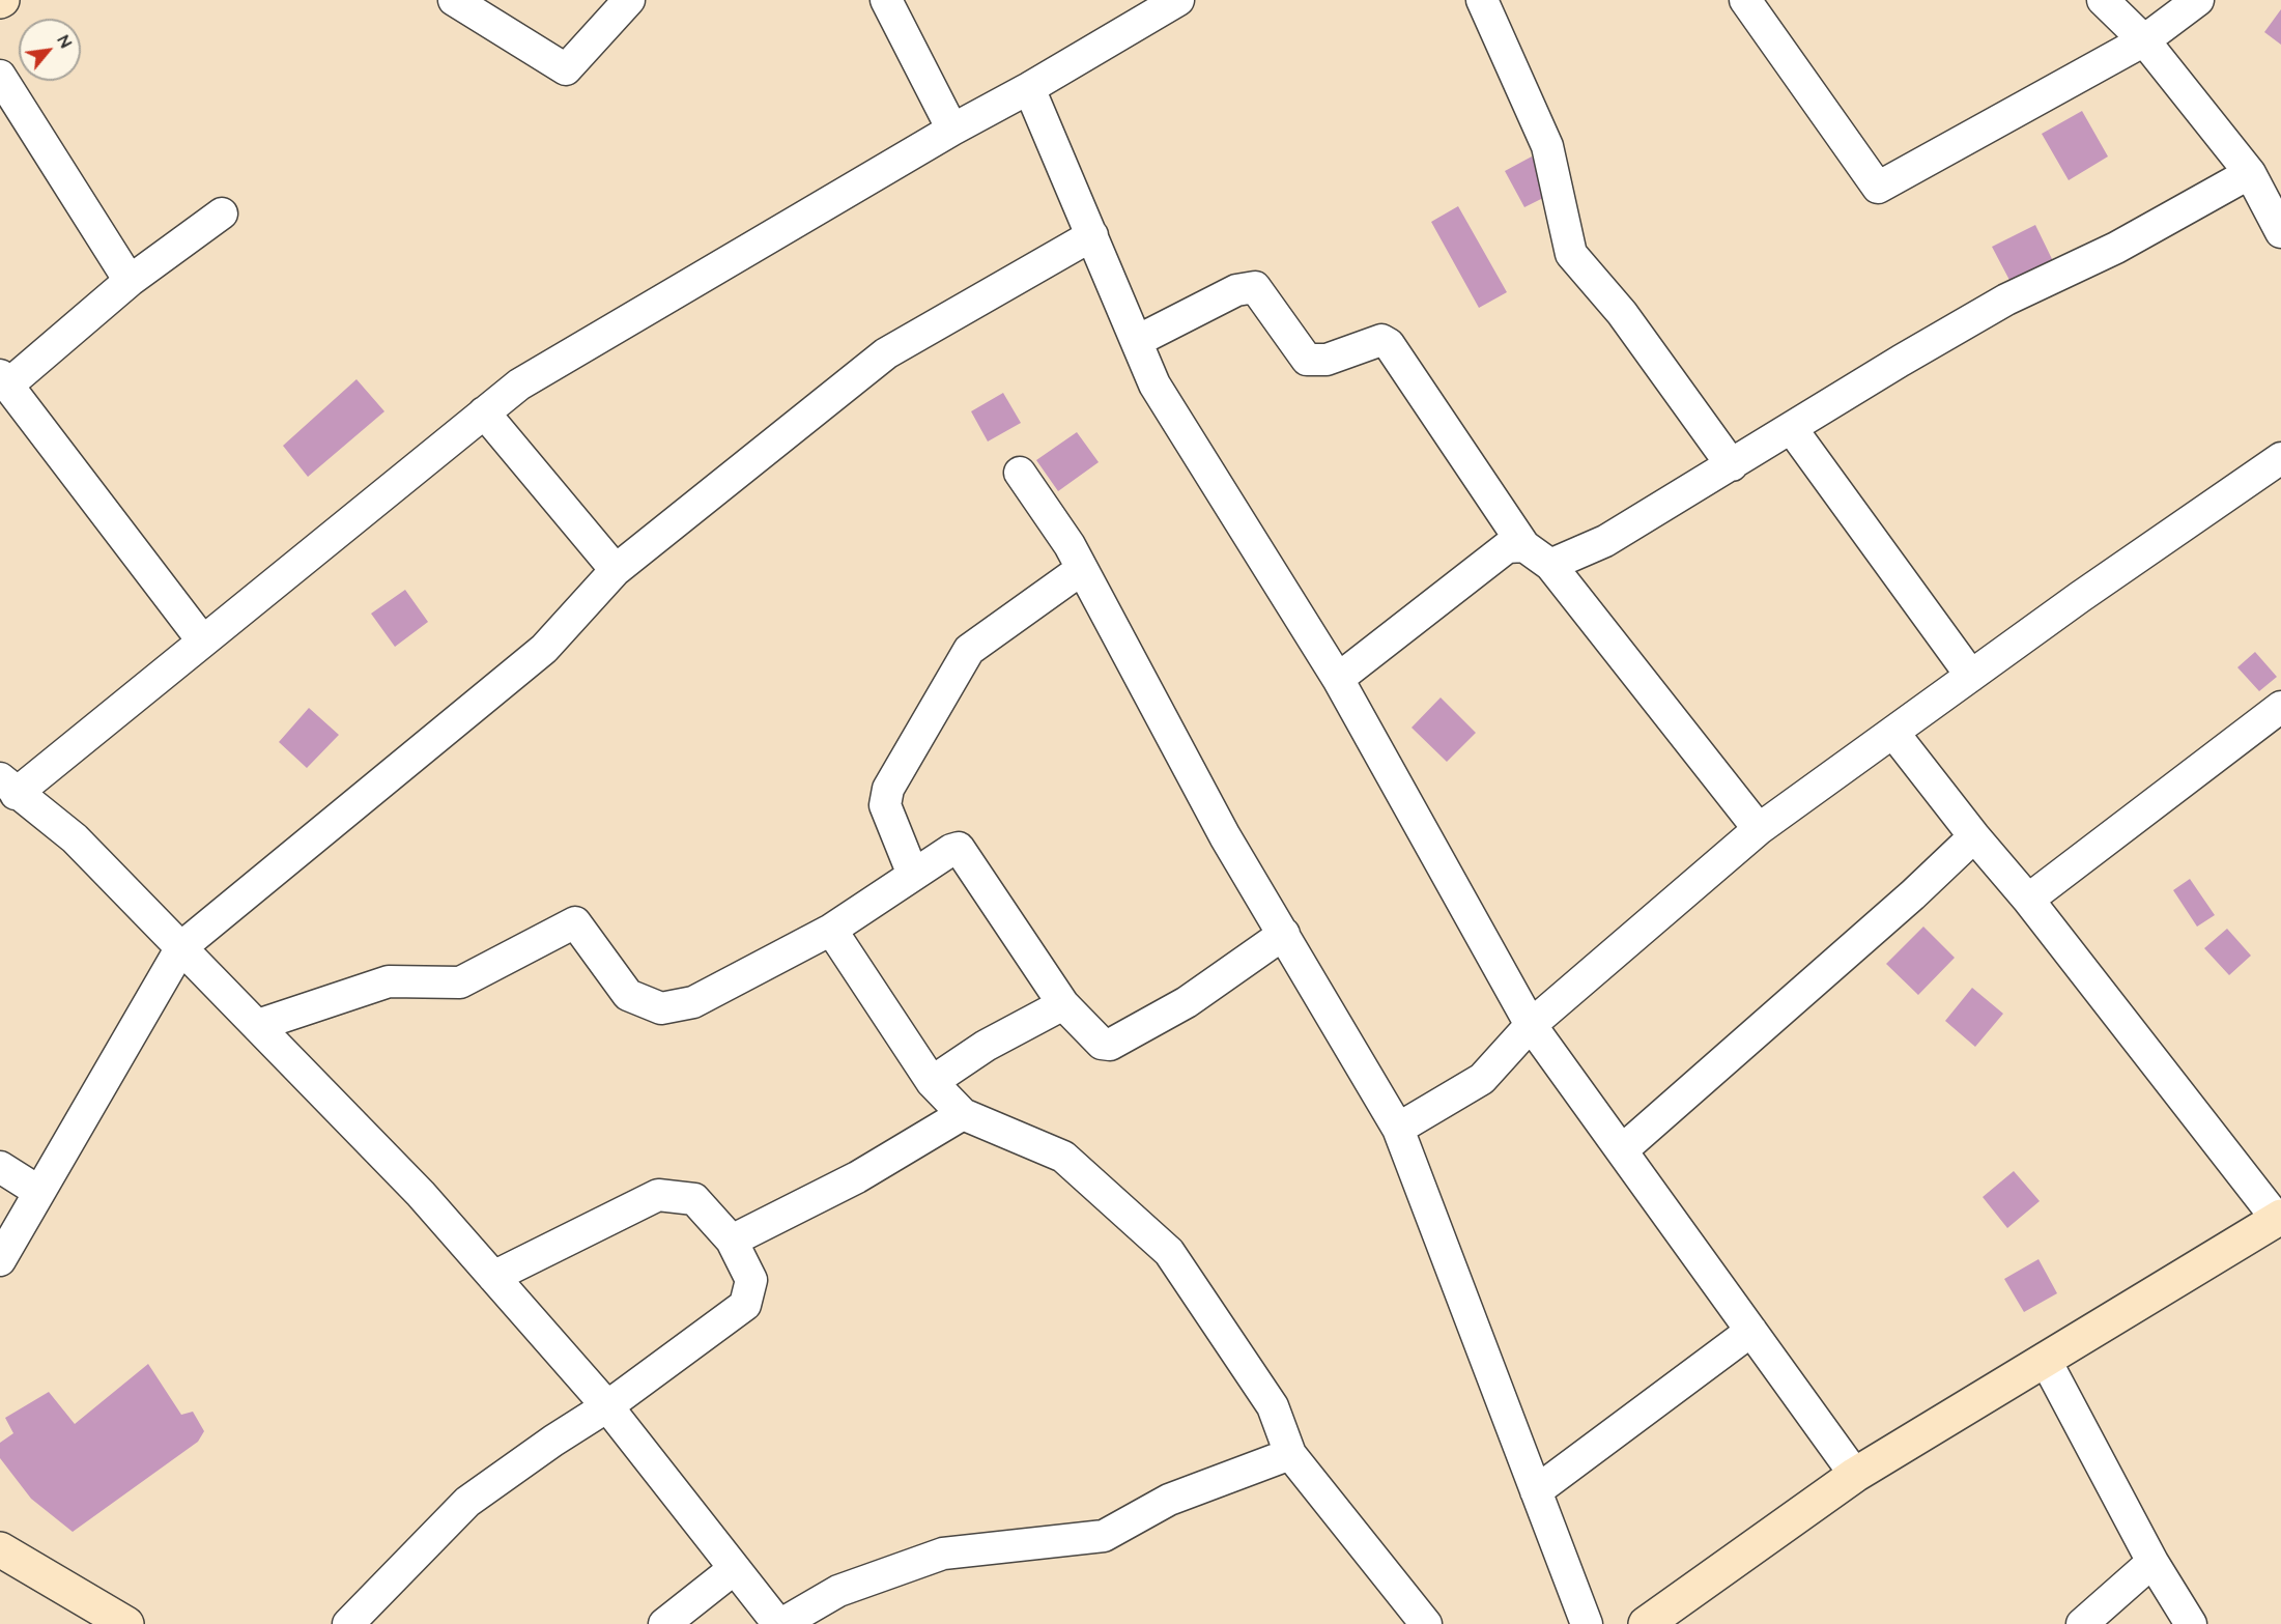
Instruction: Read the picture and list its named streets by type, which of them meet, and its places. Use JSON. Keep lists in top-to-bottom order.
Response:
{
  "north": "top right"
}
